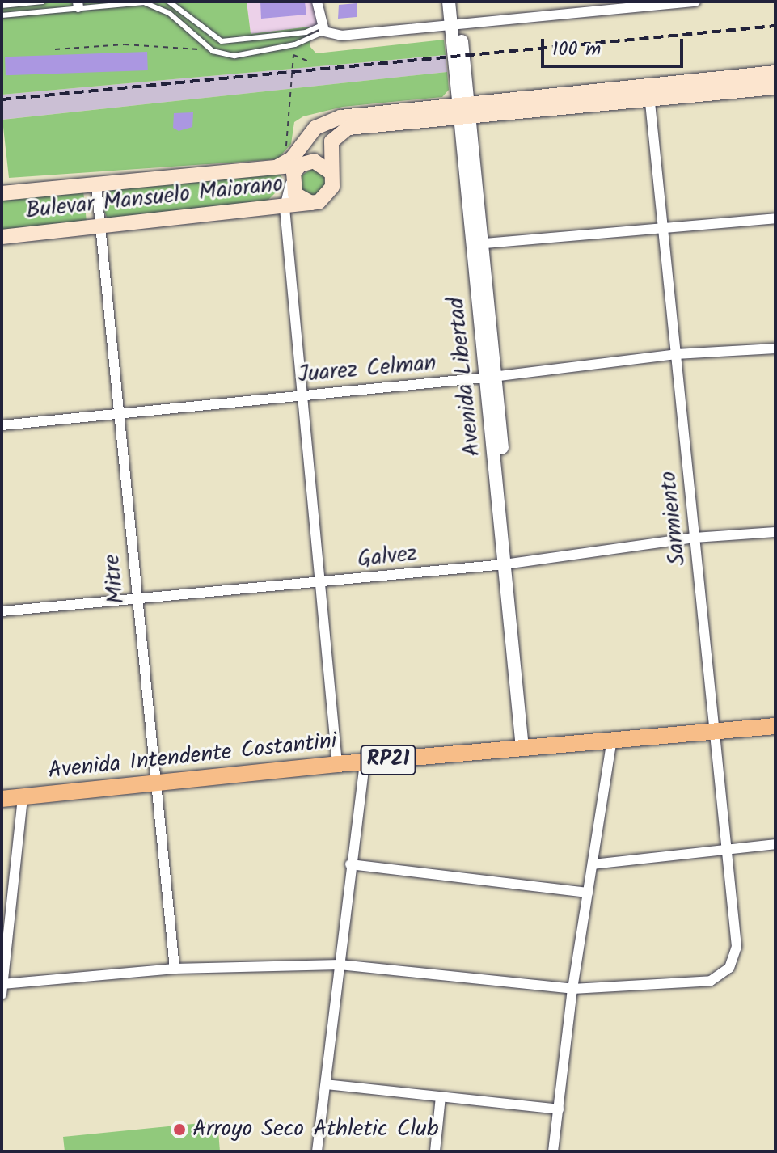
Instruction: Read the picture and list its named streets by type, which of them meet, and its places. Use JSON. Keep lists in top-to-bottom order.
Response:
{
  "streets": {
    "main road": ["Bulevar Mansuelo Maiorano", "Avenida Intendente Costantini", "RP21"],
    "street": [
      "Juarez Celman",
      "Avenida Libertad",
      "Sarmiento",
      "Galvez",
      "Mitre"
    ]
  },
  "crossings": [
    ["Bulevar Mansuelo Maiorano", "Mitre"],
    ["Juarez Celman", "Avenida Libertad"],
    ["Juarez Celman", "Sarmiento"],
    ["Juarez Celman", "Mitre"],
    ["Avenida Libertad", "Galvez"],
    ["Avenida Libertad", "Avenida Intendente Costantini"],
    ["Sarmiento", "Galvez"],
    ["Sarmiento", "Avenida Intendente Costantini"],
    ["Galvez", "Mitre"],
    ["Mitre", "Avenida Intendente Costantini"]
  ],
  "places": ["Arroyo Seco Athletic Club"],
  "scale_bar": "100 m"
}
